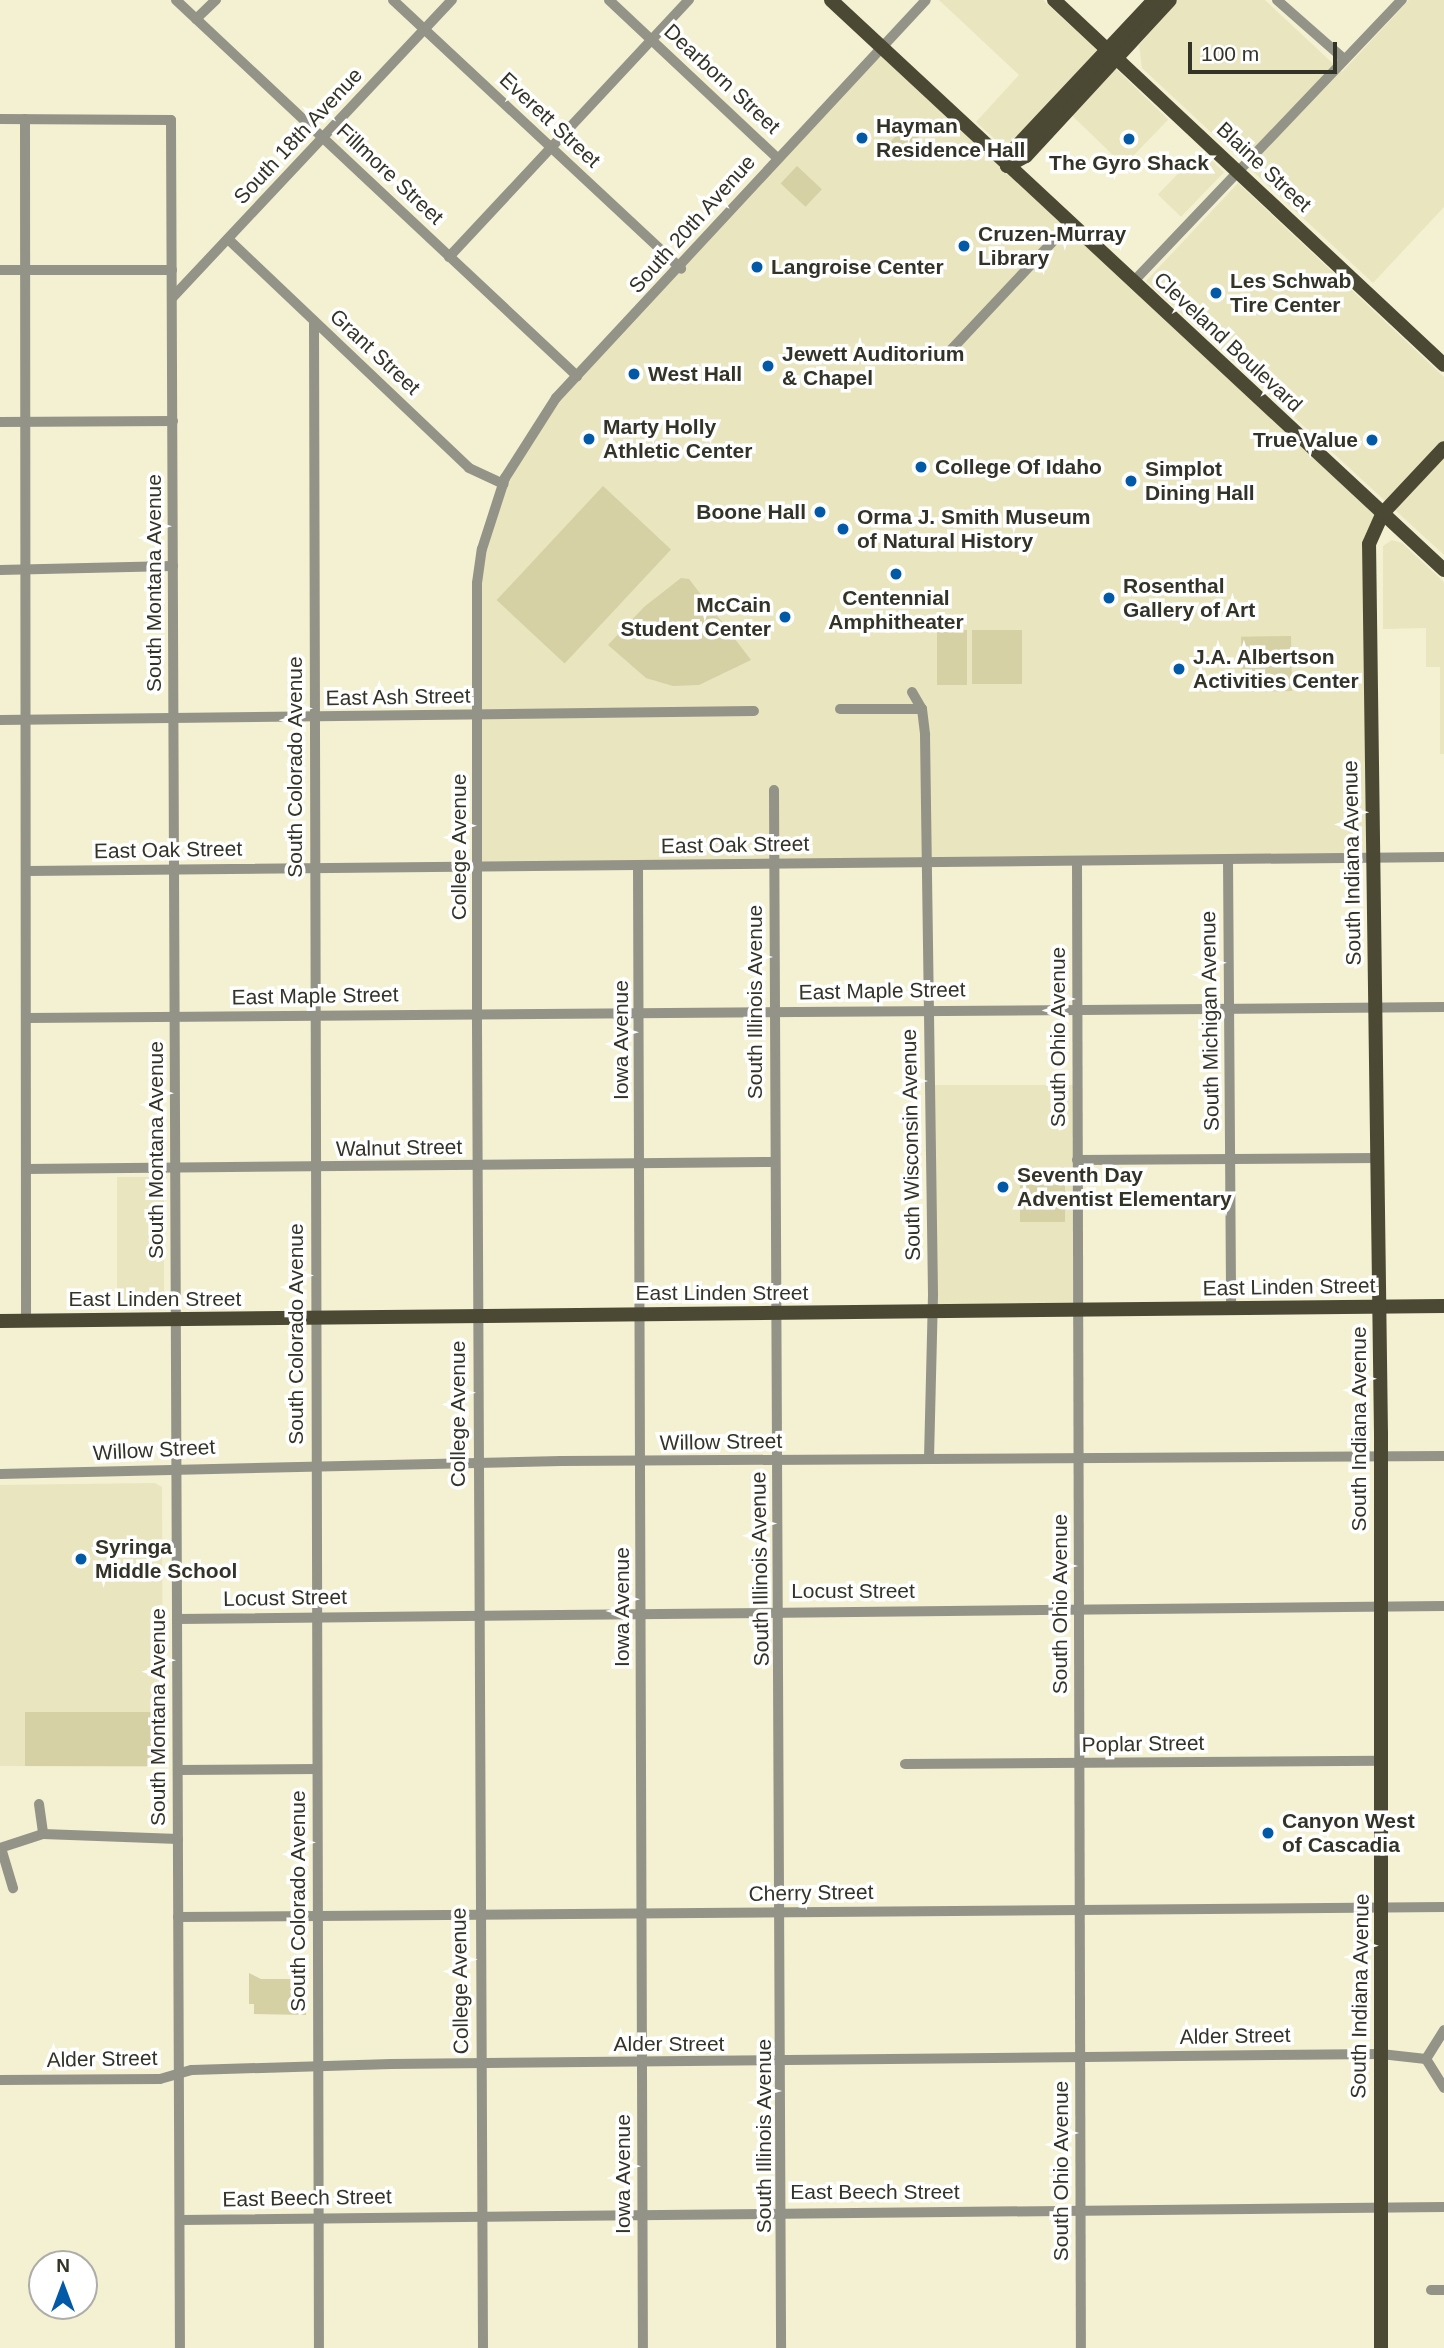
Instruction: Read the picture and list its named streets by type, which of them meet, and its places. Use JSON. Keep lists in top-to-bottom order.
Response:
{
  "streets": {
    "main road": [
      "Blaine Street",
      "Cleveland Boulevard",
      "South Indiana Avenue",
      "East Linden Street"
    ],
    "street": [
      "Dearborn Street",
      "Everett Street",
      "South 18th Avenue",
      "Fillmore Street",
      "South 20th Avenue",
      "Grant Street",
      "South Montana Avenue",
      "East Ash Street",
      "South Colorado Avenue",
      "East Oak Street",
      "College Avenue",
      "East Maple Street",
      "South Illinois Avenue",
      "South Michigan Avenue",
      "South Ohio Avenue",
      "Iowa Avenue",
      "South Wisconsin Avenue",
      "Walnut Street",
      "Willow Street",
      "Locust Street",
      "Poplar Street",
      "Cherry Street",
      "Alder Street",
      "East Beech Street"
    ]
  },
  "crossings": [
    ["Dearborn Street", "South 20th Avenue"],
    ["Everett Street", "South 18th Avenue"],
    ["Everett Street", "South 20th Avenue"],
    ["South 18th Avenue", "Fillmore Street"],
    ["South 18th Avenue", "Grant Street"],
    ["South 18th Avenue", "South Montana Avenue"],
    ["Fillmore Street", "South 20th Avenue"],
    ["South 20th Avenue", "Cleveland Boulevard"],
    ["South 20th Avenue", "Grant Street"],
    ["South 20th Avenue", "College Avenue"],
    ["Cleveland Boulevard", "South Indiana Avenue"],
    ["Grant Street", "South Colorado Avenue"],
    ["Grant Street", "College Avenue"],
    ["South Montana Avenue", "East Ash Street"],
    ["South Montana Avenue", "East Oak Street"],
    ["South Montana Avenue", "East Maple Street"],
    ["South Montana Avenue", "Walnut Street"],
    ["South Montana Avenue", "East Linden Street"],
    ["South Montana Avenue", "Willow Street"],
    ["South Montana Avenue", "Locust Street"],
    ["South Montana Avenue", "Cherry Street"],
    ["South Montana Avenue", "Alder Street"],
    ["South Montana Avenue", "East Beech Street"],
    ["East Ash Street", "South Colorado Avenue"],
    ["East Ash Street", "College Avenue"],
    ["South Colorado Avenue", "East Oak Street"],
    ["South Colorado Avenue", "East Maple Street"],
    ["South Colorado Avenue", "Walnut Street"],
    ["South Colorado Avenue", "East Linden Street"],
    ["South Colorado Avenue", "Willow Street"],
    ["South Colorado Avenue", "Locust Street"],
    ["South Colorado Avenue", "Cherry Street"],
    ["South Colorado Avenue", "Alder Street"],
    ["South Colorado Avenue", "East Beech Street"],
    ["East Oak Street", "College Avenue"],
    ["East Oak Street", "South Indiana Avenue"],
    ["East Oak Street", "South Illinois Avenue"],
    ["East Oak Street", "South Michigan Avenue"],
    ["East Oak Street", "South Ohio Avenue"],
    ["East Oak Street", "Iowa Avenue"],
    ["East Oak Street", "South Wisconsin Avenue"],
    ["College Avenue", "East Maple Street"],
    ["College Avenue", "Walnut Street"],
    ["College Avenue", "East Linden Street"],
    ["College Avenue", "Willow Street"],
    ["College Avenue", "Locust Street"],
    ["College Avenue", "Cherry Street"],
    ["College Avenue", "Alder Street"],
    ["College Avenue", "East Beech Street"],
    ["South Indiana Avenue", "East Maple Street"],
    ["South Indiana Avenue", "East Linden Street"],
    ["South Indiana Avenue", "Willow Street"],
    ["South Indiana Avenue", "Locust Street"],
    ["South Indiana Avenue", "Poplar Street"],
    ["South Indiana Avenue", "Cherry Street"],
    ["South Indiana Avenue", "Alder Street"],
    ["South Indiana Avenue", "East Beech Street"],
    ["East Maple Street", "South Illinois Avenue"],
    ["East Maple Street", "South Michigan Avenue"],
    ["East Maple Street", "South Ohio Avenue"],
    ["East Maple Street", "Iowa Avenue"],
    ["East Maple Street", "South Wisconsin Avenue"],
    ["South Illinois Avenue", "Walnut Street"],
    ["South Illinois Avenue", "East Linden Street"],
    ["South Illinois Avenue", "Willow Street"],
    ["South Illinois Avenue", "Locust Street"],
    ["South Illinois Avenue", "Cherry Street"],
    ["South Illinois Avenue", "Alder Street"],
    ["South Illinois Avenue", "East Beech Street"],
    ["South Michigan Avenue", "East Linden Street"],
    ["South Ohio Avenue", "East Linden Street"],
    ["South Ohio Avenue", "Willow Street"],
    ["South Ohio Avenue", "Locust Street"],
    ["South Ohio Avenue", "Poplar Street"],
    ["South Ohio Avenue", "Cherry Street"],
    ["South Ohio Avenue", "Alder Street"],
    ["South Ohio Avenue", "East Beech Street"],
    ["Iowa Avenue", "Walnut Street"],
    ["Iowa Avenue", "East Linden Street"],
    ["Iowa Avenue", "Willow Street"],
    ["Iowa Avenue", "Locust Street"],
    ["Iowa Avenue", "Cherry Street"],
    ["Iowa Avenue", "Alder Street"],
    ["Iowa Avenue", "East Beech Street"],
    ["South Wisconsin Avenue", "East Linden Street"],
    ["South Wisconsin Avenue", "Willow Street"]
  ],
  "places": [
    "Hayman Residence Hall",
    "The Gyro Shack",
    "Cruzen-Murray Library",
    "Langroise Center",
    "Les Schwab Tire Center",
    "Jewett Auditorium & Chapel",
    "West Hall",
    "Marty Holly Athletic Center",
    "True Value",
    "College Of Idaho",
    "Simplot Dining Hall",
    "Boone Hall",
    "Orma J. Smith Museum of Natural History",
    "Centennial Amphitheater",
    "Rosenthal Gallery of Art",
    "McCain Student Center",
    "J.A. Albertson Activities Center",
    "Seventh Day Adventist Elementary",
    "Syringa Middle School",
    "Canyon West of Cascadia"
  ],
  "scale_bar": "100 m",
  "north": "top"
}
